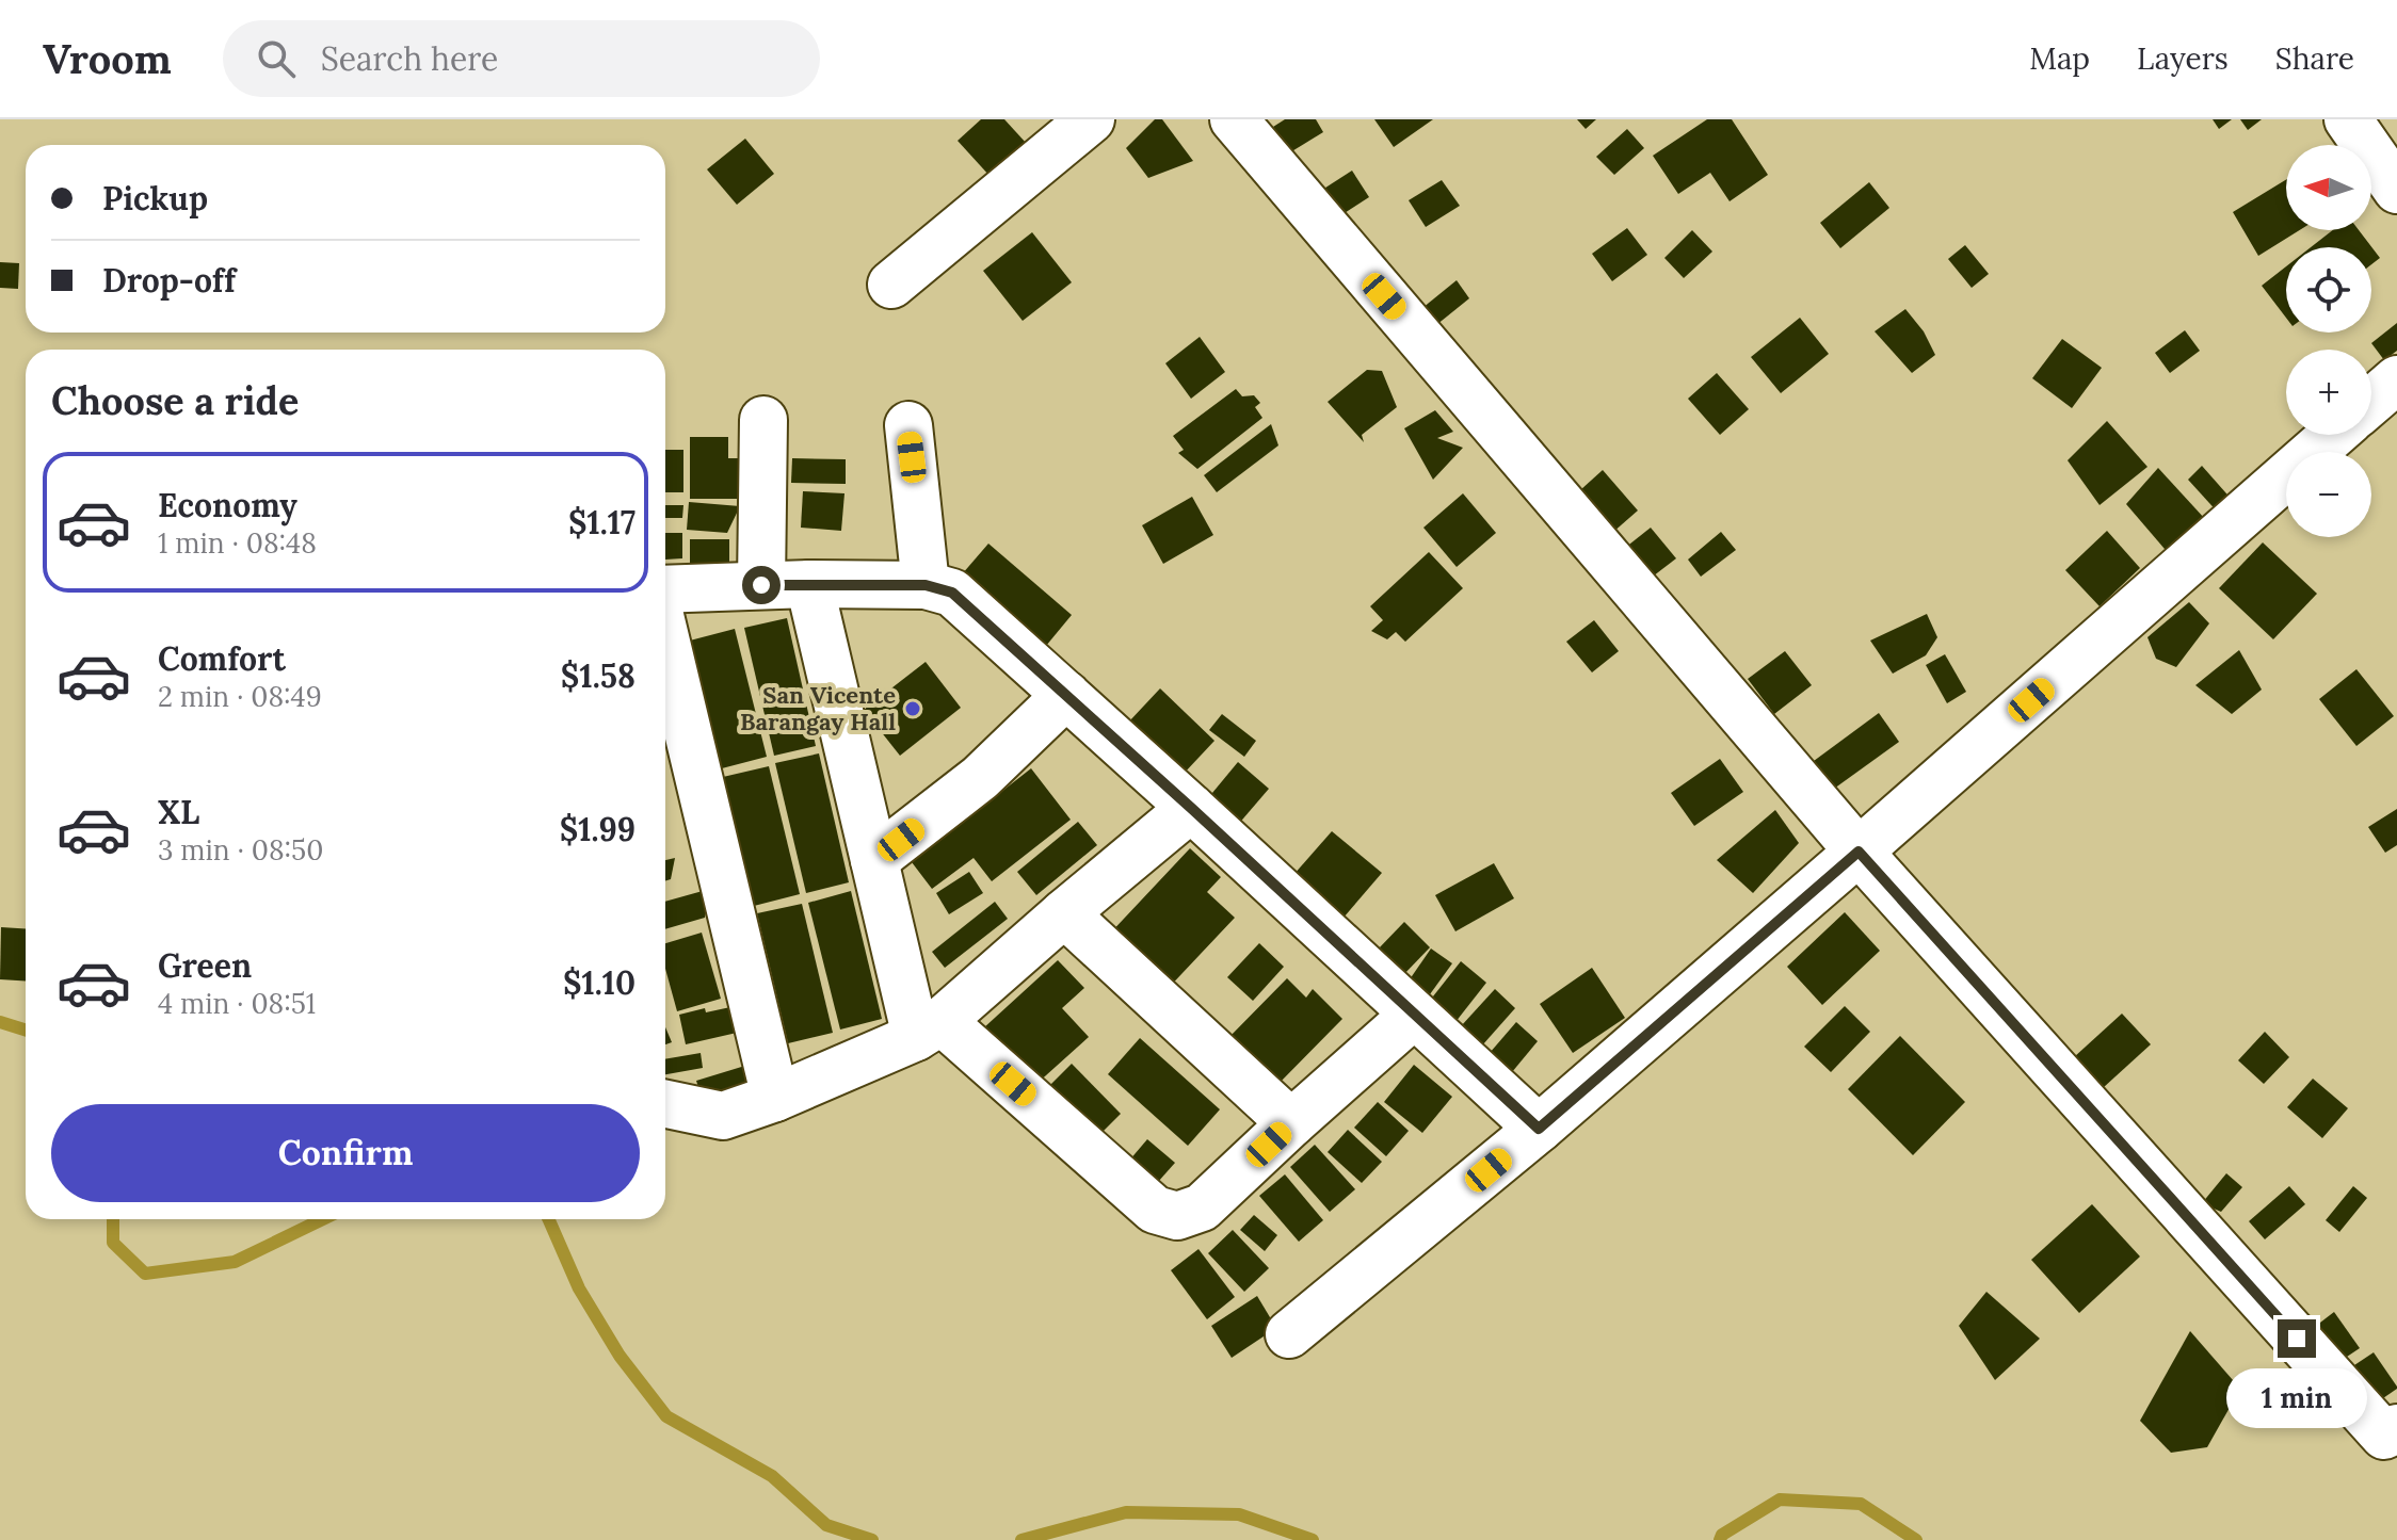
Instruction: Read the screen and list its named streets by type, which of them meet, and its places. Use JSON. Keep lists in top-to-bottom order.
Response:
{
  "places": ["San Vicente Barangay Hall"],
  "north": "left",
  "page": {
    "header": "Vroom",
    "search": "Search here",
    "nav": ["Map", "Layers", "Share"],
    "map_buttons": ["+", "−"],
    "banner": ["Pickup", "Drop-off"],
    "heading": "Choose a ride",
    "list": [
      {
        "name": "Economy",
        "note": "1 min · 08:48",
        "value": "$1.17"
      },
      {
        "name": "Comfort",
        "note": "2 min · 08:49",
        "value": "$1.58"
      },
      {
        "name": "XL",
        "note": "3 min · 08:50",
        "value": "$1.99"
      },
      {
        "name": "Green",
        "note": "4 min · 08:51",
        "value": "$1.10"
      }
    ],
    "buttons": "Confirm",
    "bubble": "1 min"
  }
}
